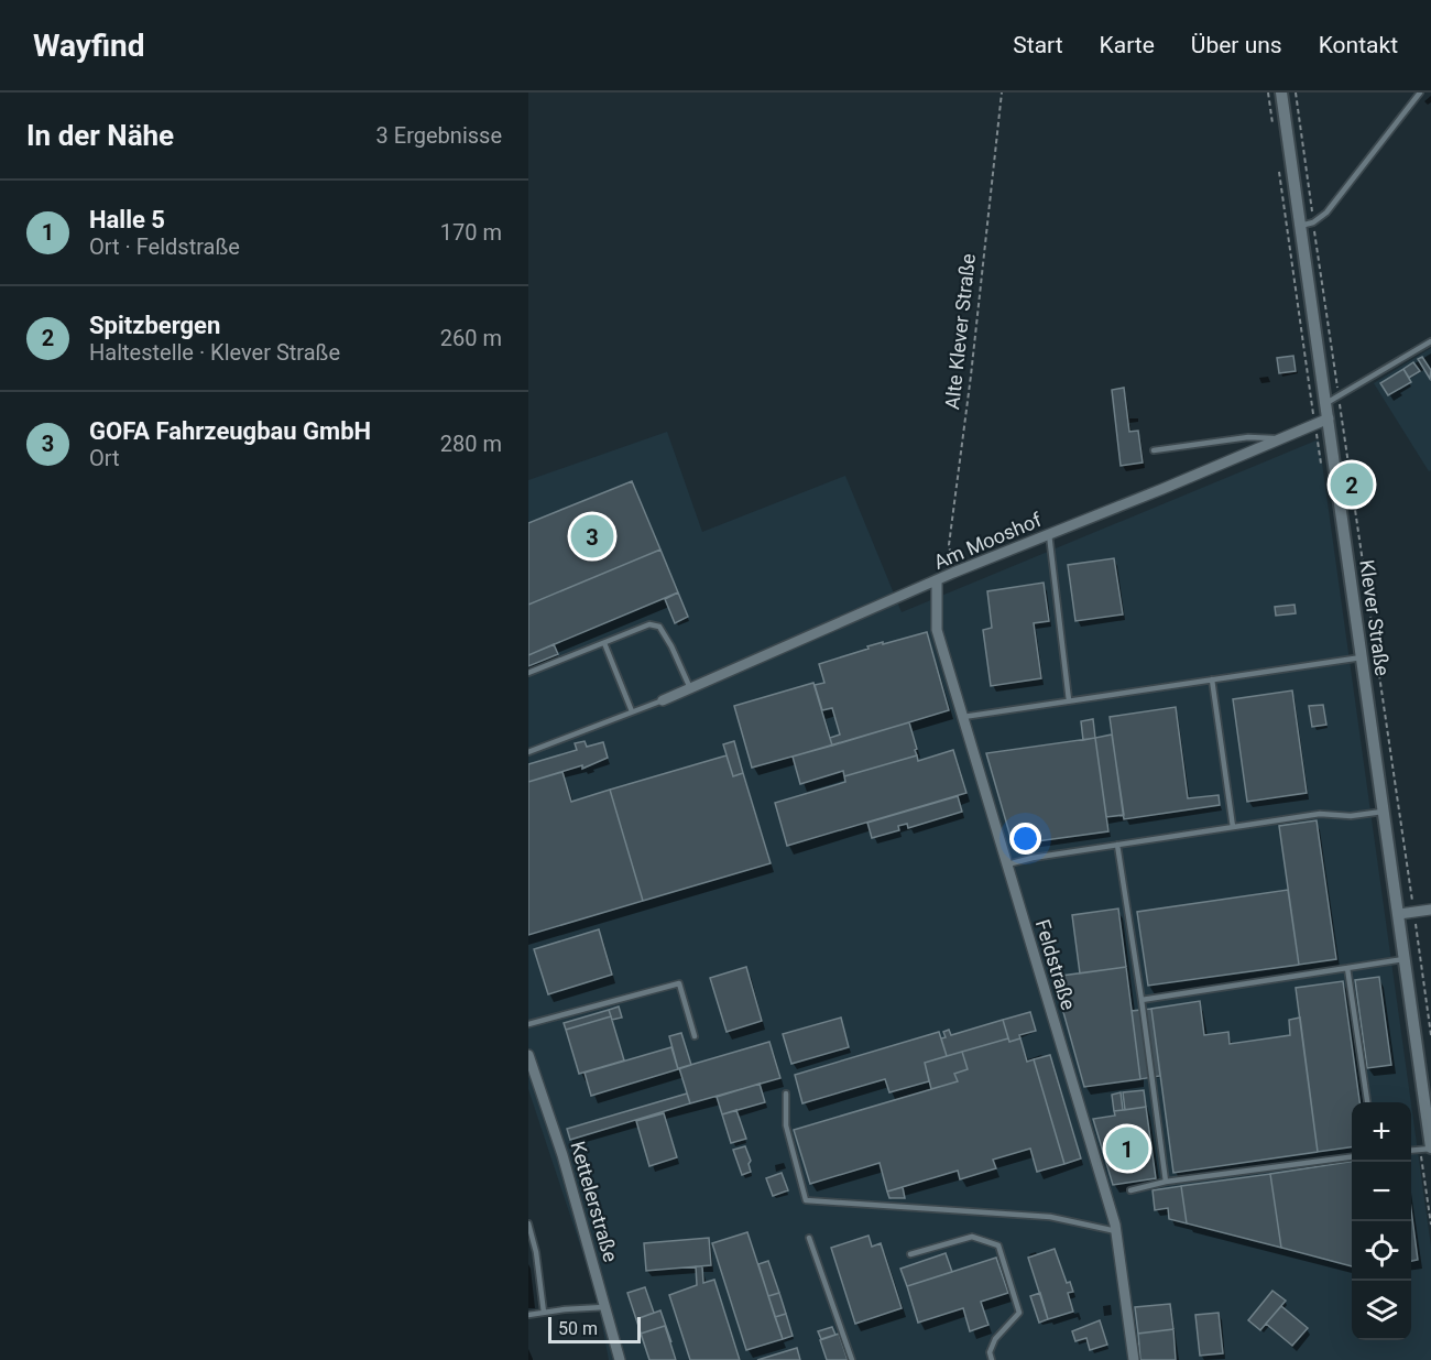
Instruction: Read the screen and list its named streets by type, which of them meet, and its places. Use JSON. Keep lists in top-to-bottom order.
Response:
{
  "streets": {
    "street": [
      "Am Mooshof",
      "Klever Straße",
      "Feldstraße",
      "Kettelerstraße"
    ],
    "path": ["Alte Klever Straße"]
  },
  "crossings": [
    ["Alte Klever Straße", "Am Mooshof"],
    ["Am Mooshof", "Klever Straße"],
    ["Am Mooshof", "Feldstraße"]
  ],
  "scale_bar": "50 m",
  "page": {
    "header": "Wayfind",
    "nav": [
      "Start",
      "Karte",
      "Über uns",
      "Kontakt"
    ],
    "heading": ["In der Nähe", "3 Ergebnisse"],
    "list": [
      {
        "mark": "1",
        "name": "Halle 5",
        "note": "Ort · Feldstraße",
        "value": "170 m"
      },
      {
        "mark": "2",
        "name": "Spitzbergen",
        "note": "Haltestelle · Klever Straße",
        "value": "260 m"
      },
      {
        "mark": "3",
        "name": "GOFA Fahrzeugbau GmbH",
        "note": "Ort",
        "value": "280 m"
      }
    ],
    "pins": ["2", "3", "1"],
    "map_buttons": ["+", "−"],
    "scale": "50 m"
  }
}
